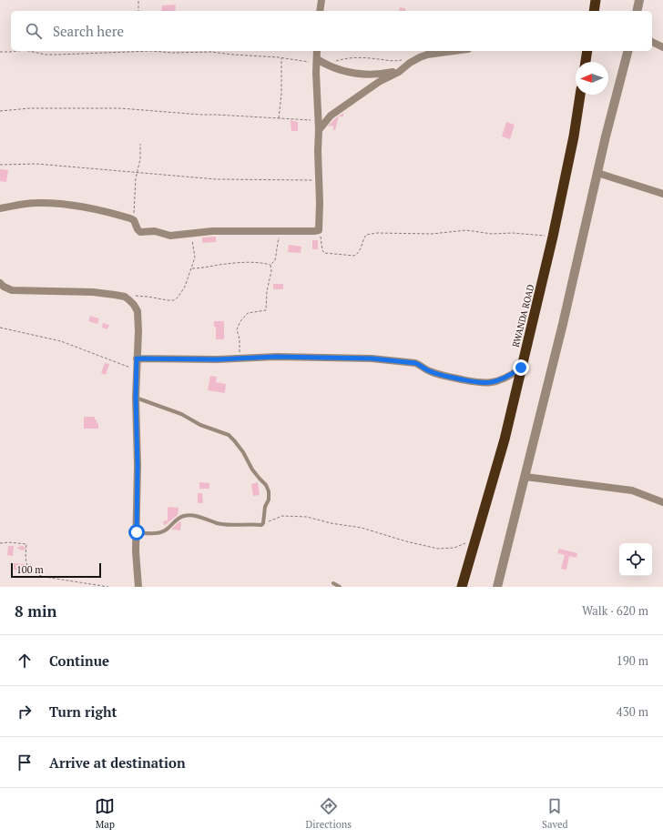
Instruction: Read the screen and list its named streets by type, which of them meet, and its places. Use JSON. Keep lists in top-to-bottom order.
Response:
{
  "streets": {
    "highway": ["RWANDA ROAD"]
  },
  "scale_bar": "100 m",
  "north": "left",
  "page": {
    "search": "Search here",
    "scale": "100 m",
    "heading": ["8 min", "Walk · 620 m"],
    "list": [
      ["Continue", "190 m"],
      ["Turn right", "430 m"],
      "Arrive at destination"
    ],
    "nav": ["Map", "Directions", "Saved"]
  }
}
